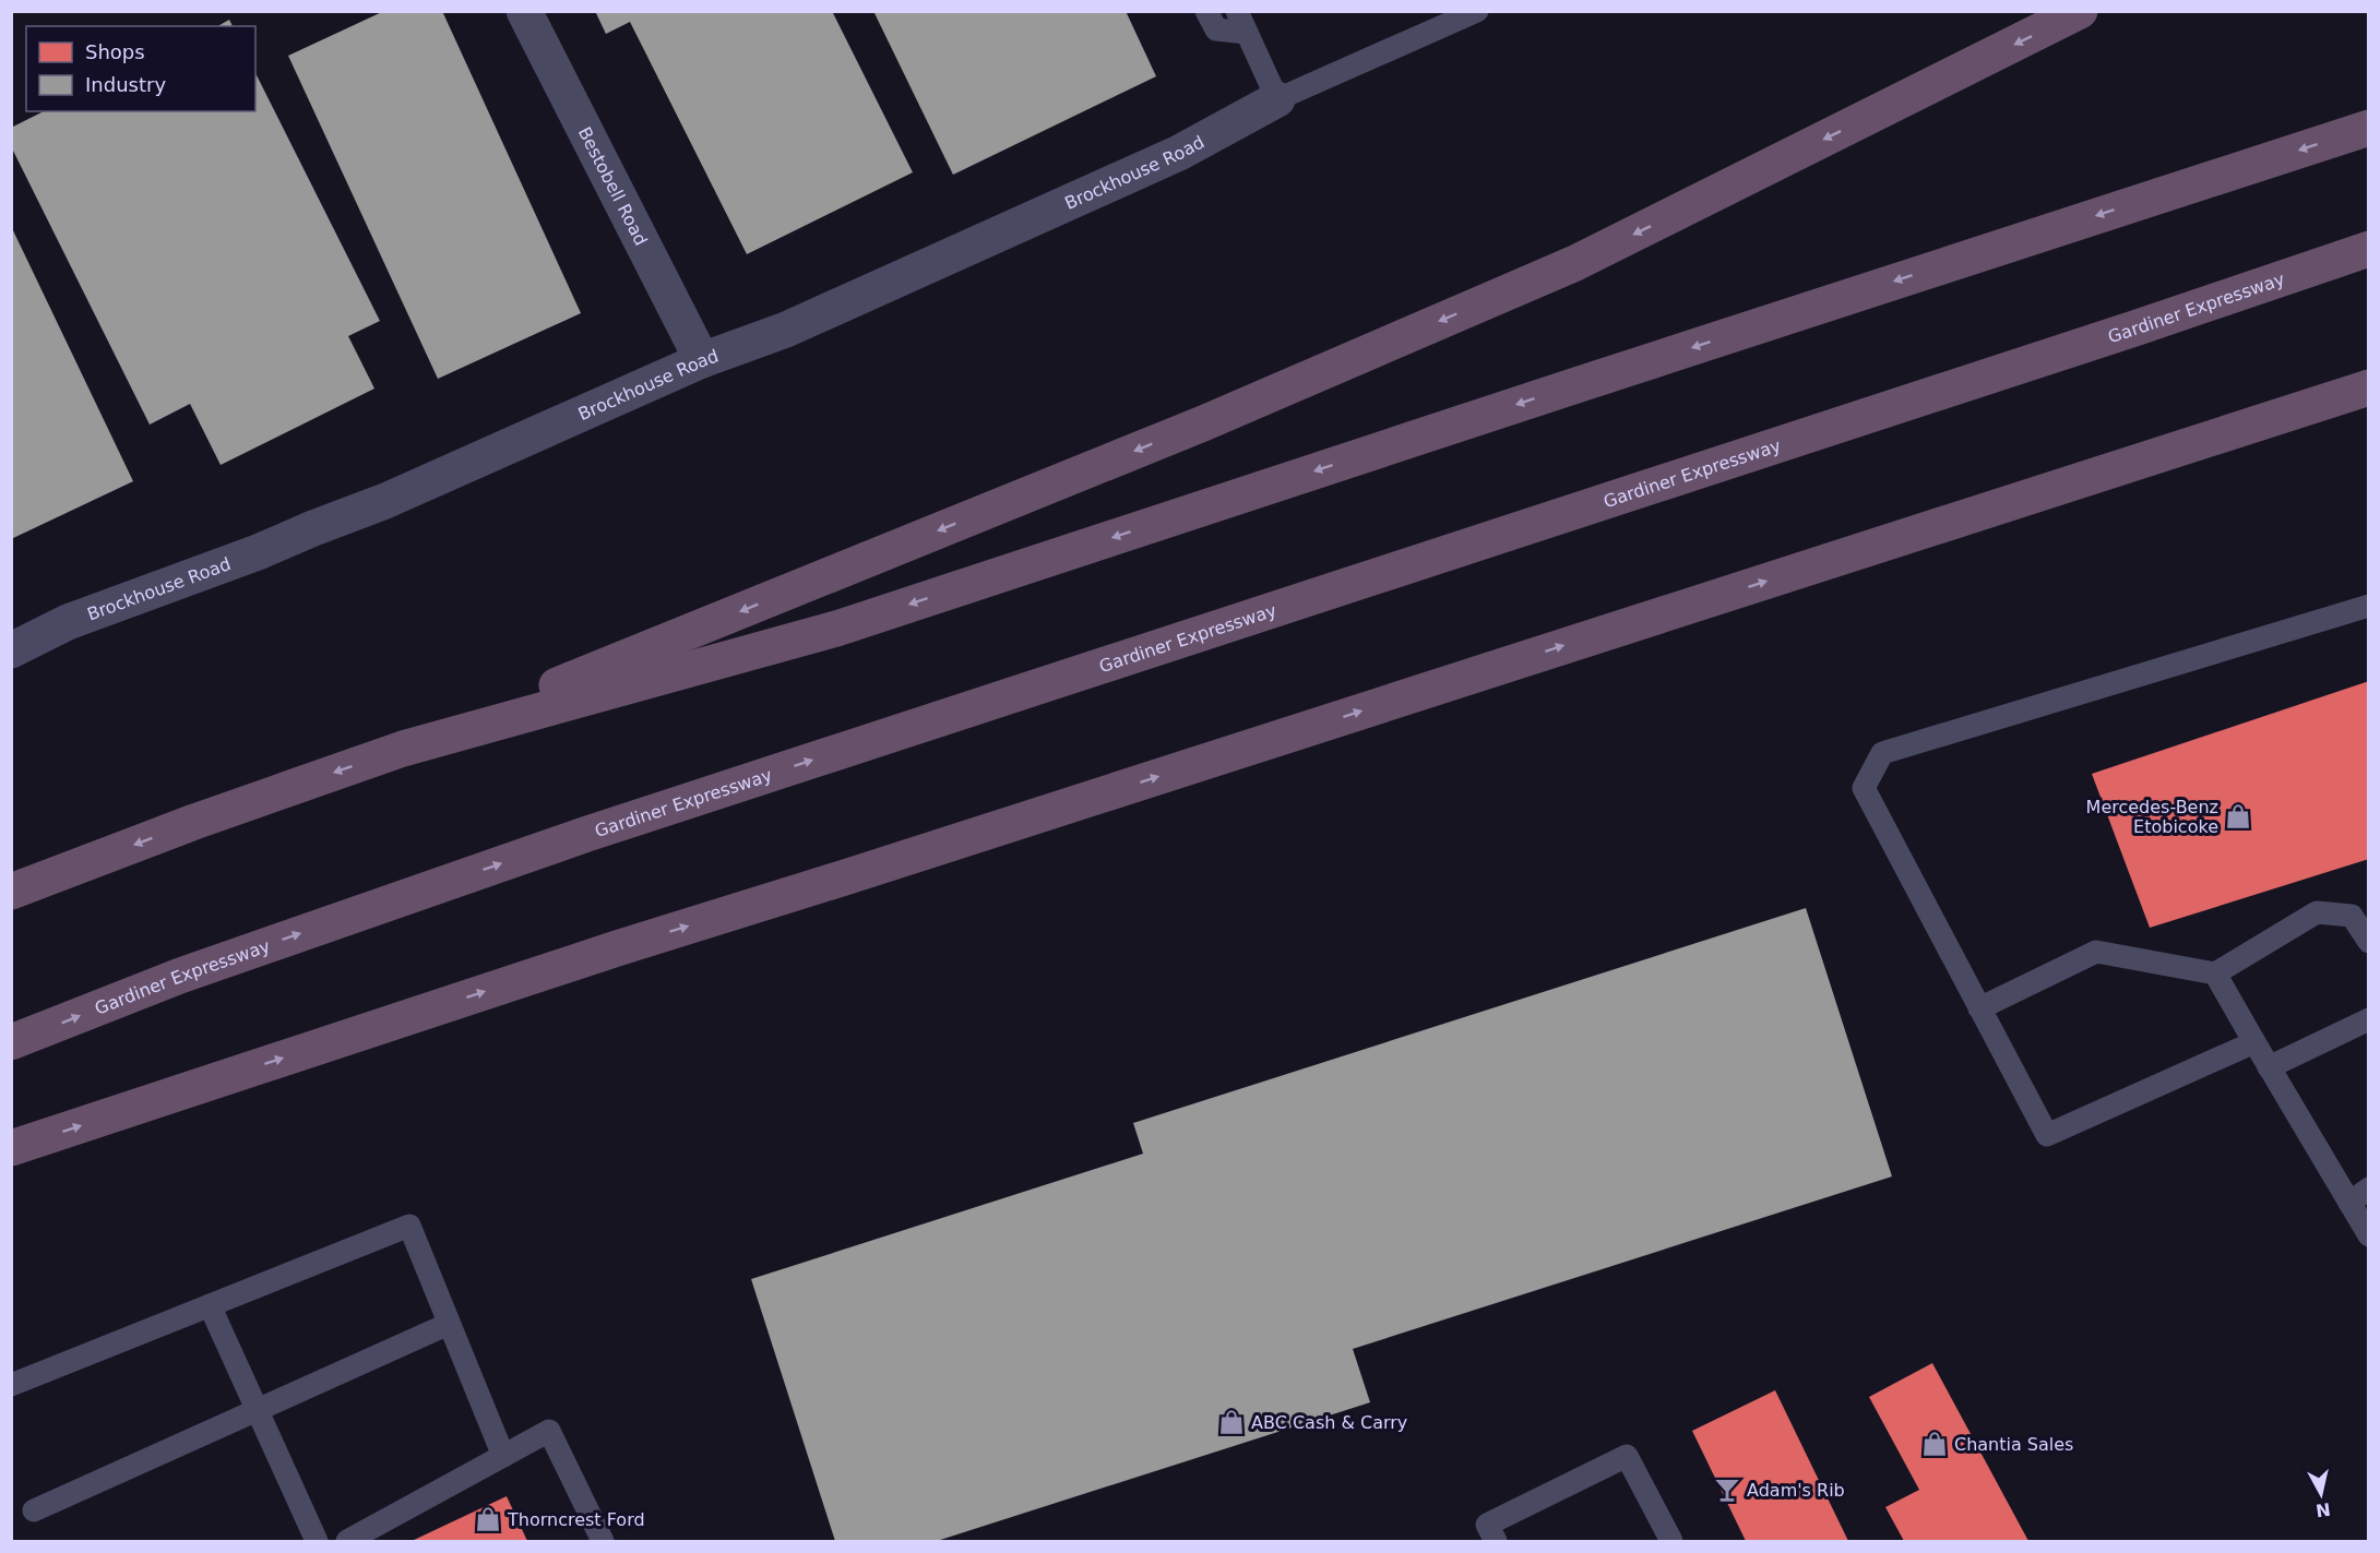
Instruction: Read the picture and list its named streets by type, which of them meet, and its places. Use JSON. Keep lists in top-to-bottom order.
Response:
{
  "streets": {
    "highway": ["Gardiner Expressway"],
    "street": ["Brockhouse Road", "Bestobell Road"]
  },
  "crossings": [
    ["Brockhouse Road", "Bestobell Road"]
  ],
  "places": {
    "shop": [
      "Mercedes-Benz Etobicoke",
      "ABC Cash & Carry",
      "Chantia Sales",
      "Thorncrest Ford"
    ],
    "bar": ["Adam's Rib"]
  },
  "legend": ["Shops", "Industry"],
  "north": "bottom"
}
